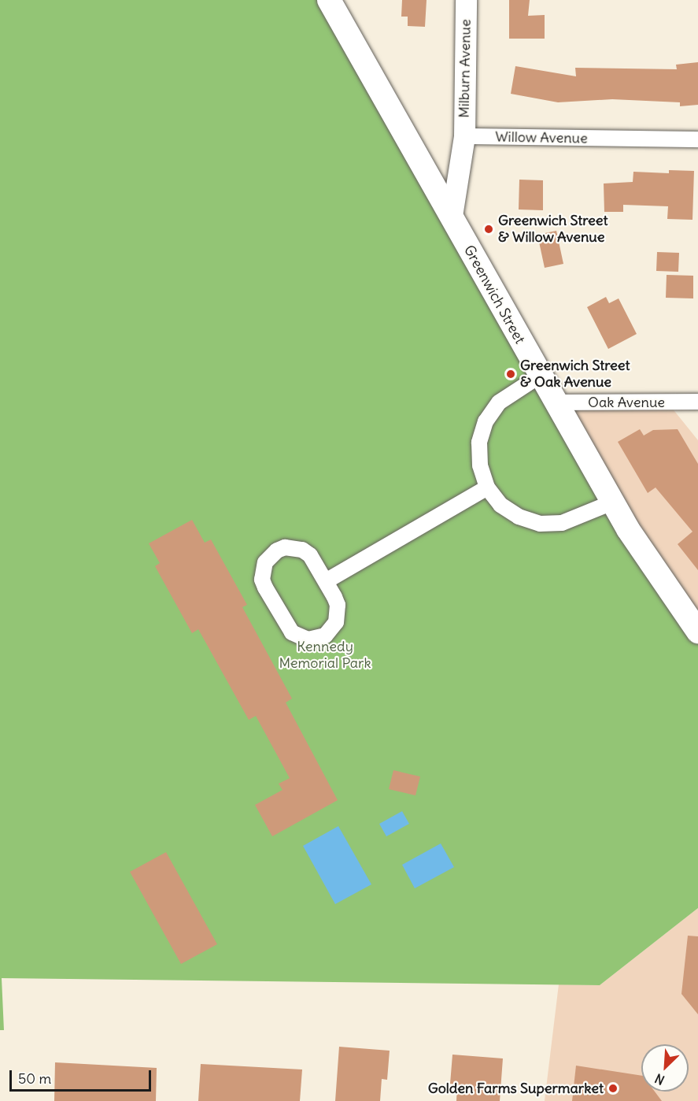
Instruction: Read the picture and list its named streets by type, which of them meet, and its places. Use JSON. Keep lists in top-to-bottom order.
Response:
{
  "streets": {
    "main road": ["Greenwich Street"],
    "street": ["Milburn Avenue", "Willow Avenue", "Oak Avenue"]
  },
  "crossings": [
    ["Milburn Avenue", "Willow Avenue"],
    ["Greenwich Street", "Oak Avenue"]
  ],
  "parks": ["Kennedy Memorial Park"],
  "places": ["Greenwich Street & Willow Avenue", "Greenwich Street & Oak Avenue", "Golden Farms Supermarket"],
  "scale_bar": "50 m",
  "north": "bottom left"
}
